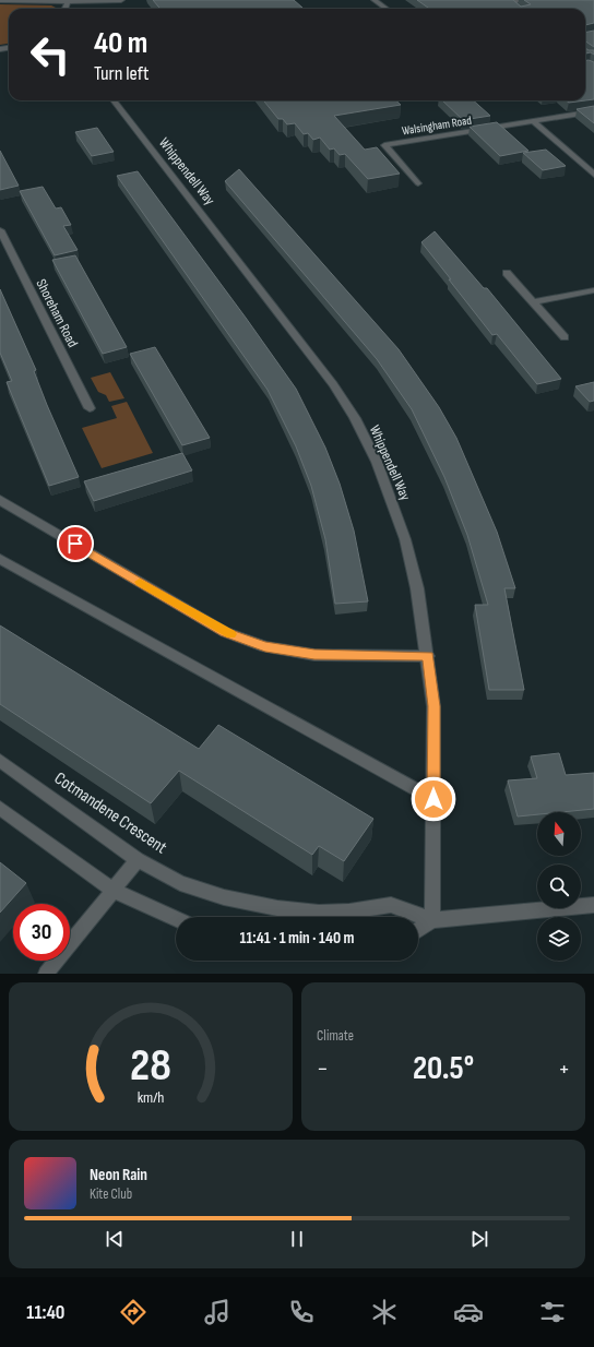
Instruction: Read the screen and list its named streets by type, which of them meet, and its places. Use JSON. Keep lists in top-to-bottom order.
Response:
{
  "streets": {
    "street": [
      "Walsingham Road",
      "Whippendell Way",
      "Shoreham Road",
      "Cotmandene Crescent"
    ]
  },
  "crossings": [
    ["Whippendell Way", "Cotmandene Crescent"]
  ],
  "north": "top",
  "page": {
    "turn": ["40 m", "Turn left"],
    "limit": "30",
    "trip": "11:41 · 1 min · 140 m",
    "tile": "Climate",
    "heat": ["−", "20.5°", "+"],
    "song": ["Neon Rain", "Kite Club"],
    "tabs": "11:40",
    "gauge": ["28", "km/h"]
  }
}
